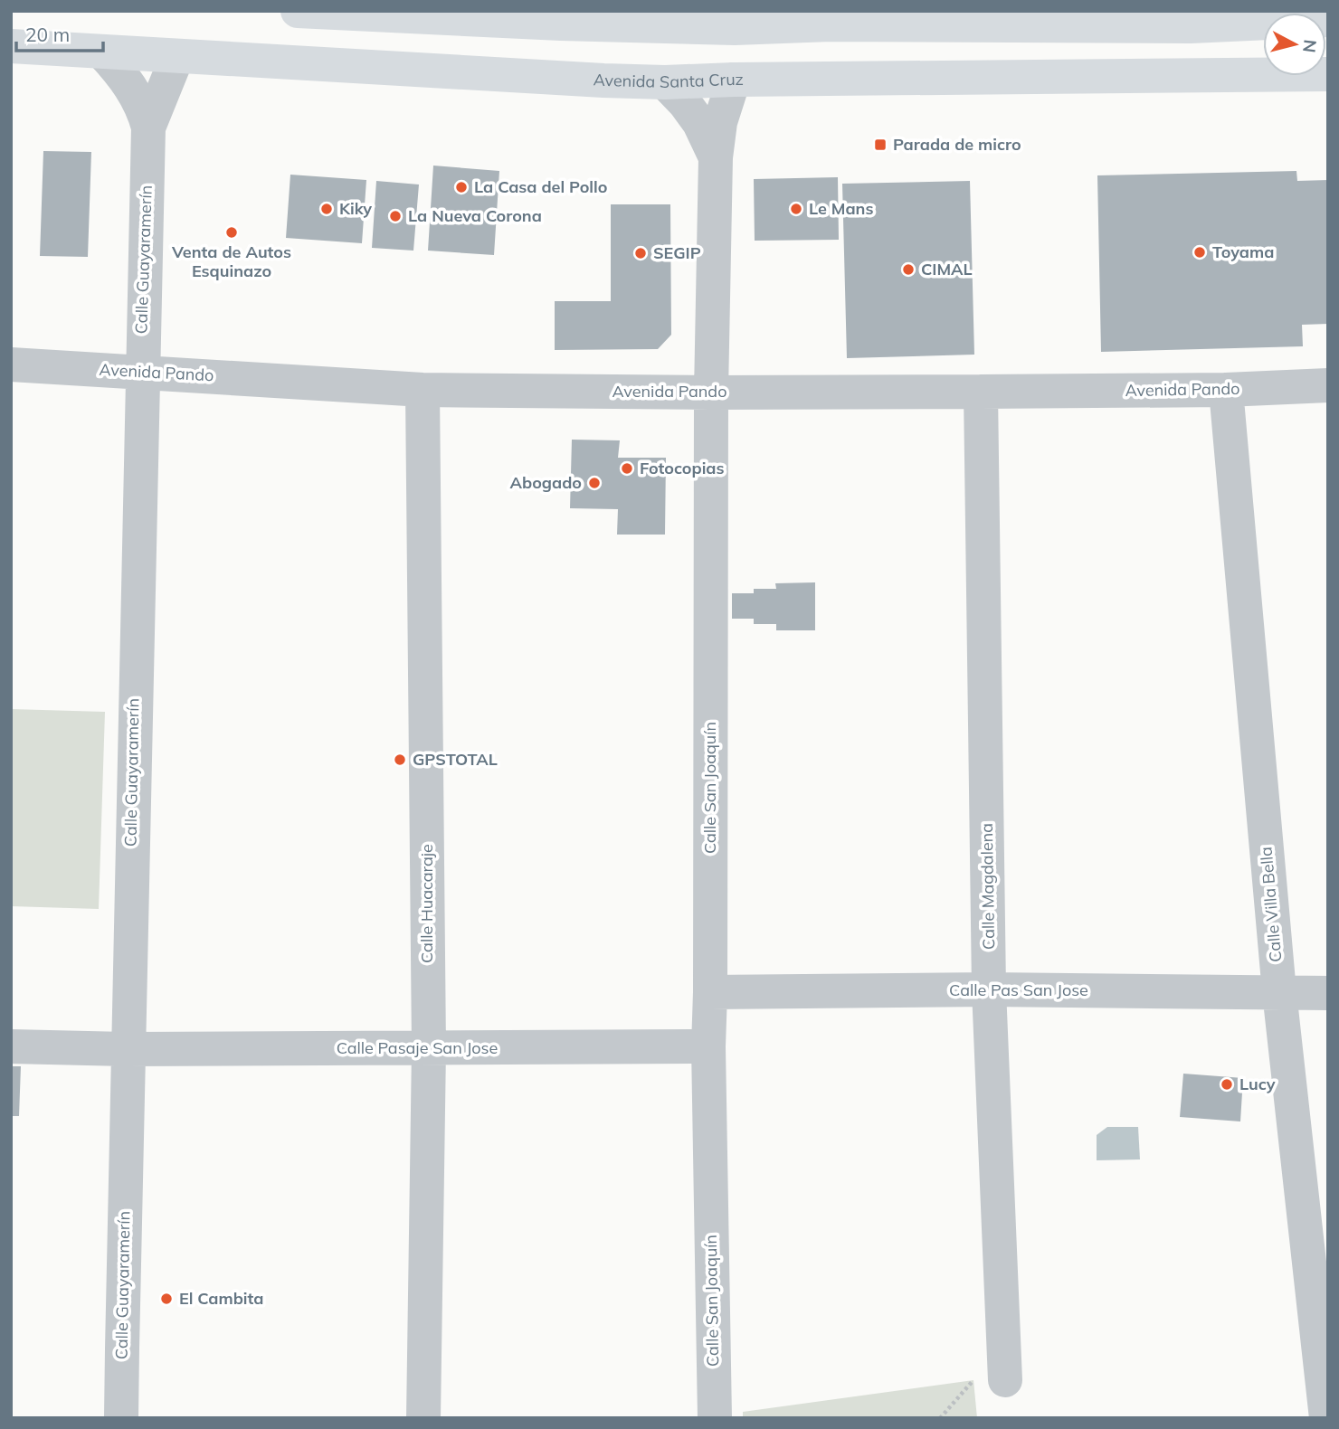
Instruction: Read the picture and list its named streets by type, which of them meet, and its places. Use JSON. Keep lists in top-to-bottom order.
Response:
{
  "streets": {
    "main road": ["Avenida Santa Cruz"],
    "street": [
      "Calle Guayaramerín",
      "Avenida Pando",
      "Calle San Joaquín",
      "Calle Magdalena",
      "Calle Huacaraje",
      "Calle Villa Bella",
      "Calle Pas San Jose",
      "Calle Pasaje San Jose"
    ]
  },
  "crossings": [
    ["Avenida Santa Cruz", "Calle Guayaramerín"],
    ["Avenida Santa Cruz", "Calle San Joaquín"],
    ["Calle Guayaramerín", "Avenida Pando"],
    ["Calle Guayaramerín", "Calle Pasaje San Jose"],
    ["Avenida Pando", "Calle San Joaquín"],
    ["Avenida Pando", "Calle Magdalena"],
    ["Avenida Pando", "Calle Huacaraje"],
    ["Avenida Pando", "Calle Villa Bella"],
    ["Calle San Joaquín", "Calle Pas San Jose"],
    ["Calle San Joaquín", "Calle Pasaje San Jose"],
    ["Calle Magdalena", "Calle Pas San Jose"],
    ["Calle Huacaraje", "Calle Pasaje San Jose"],
    ["Calle Villa Bella", "Calle Pas San Jose"]
  ],
  "places": {
    "transit": ["Parada de micro"],
    "other": [
      "La Casa del Pollo",
      "Kiky",
      "Le Mans",
      "La Nueva Corona",
      "Venta de Autos Esquinazo",
      "Toyama",
      "SEGIP",
      "CIMAL",
      "Fotocopias",
      "Abogado",
      "GPSTOTAL",
      "Lucy",
      "El Cambita"
    ]
  },
  "scale_bar": "20 m",
  "north": "right"
}
